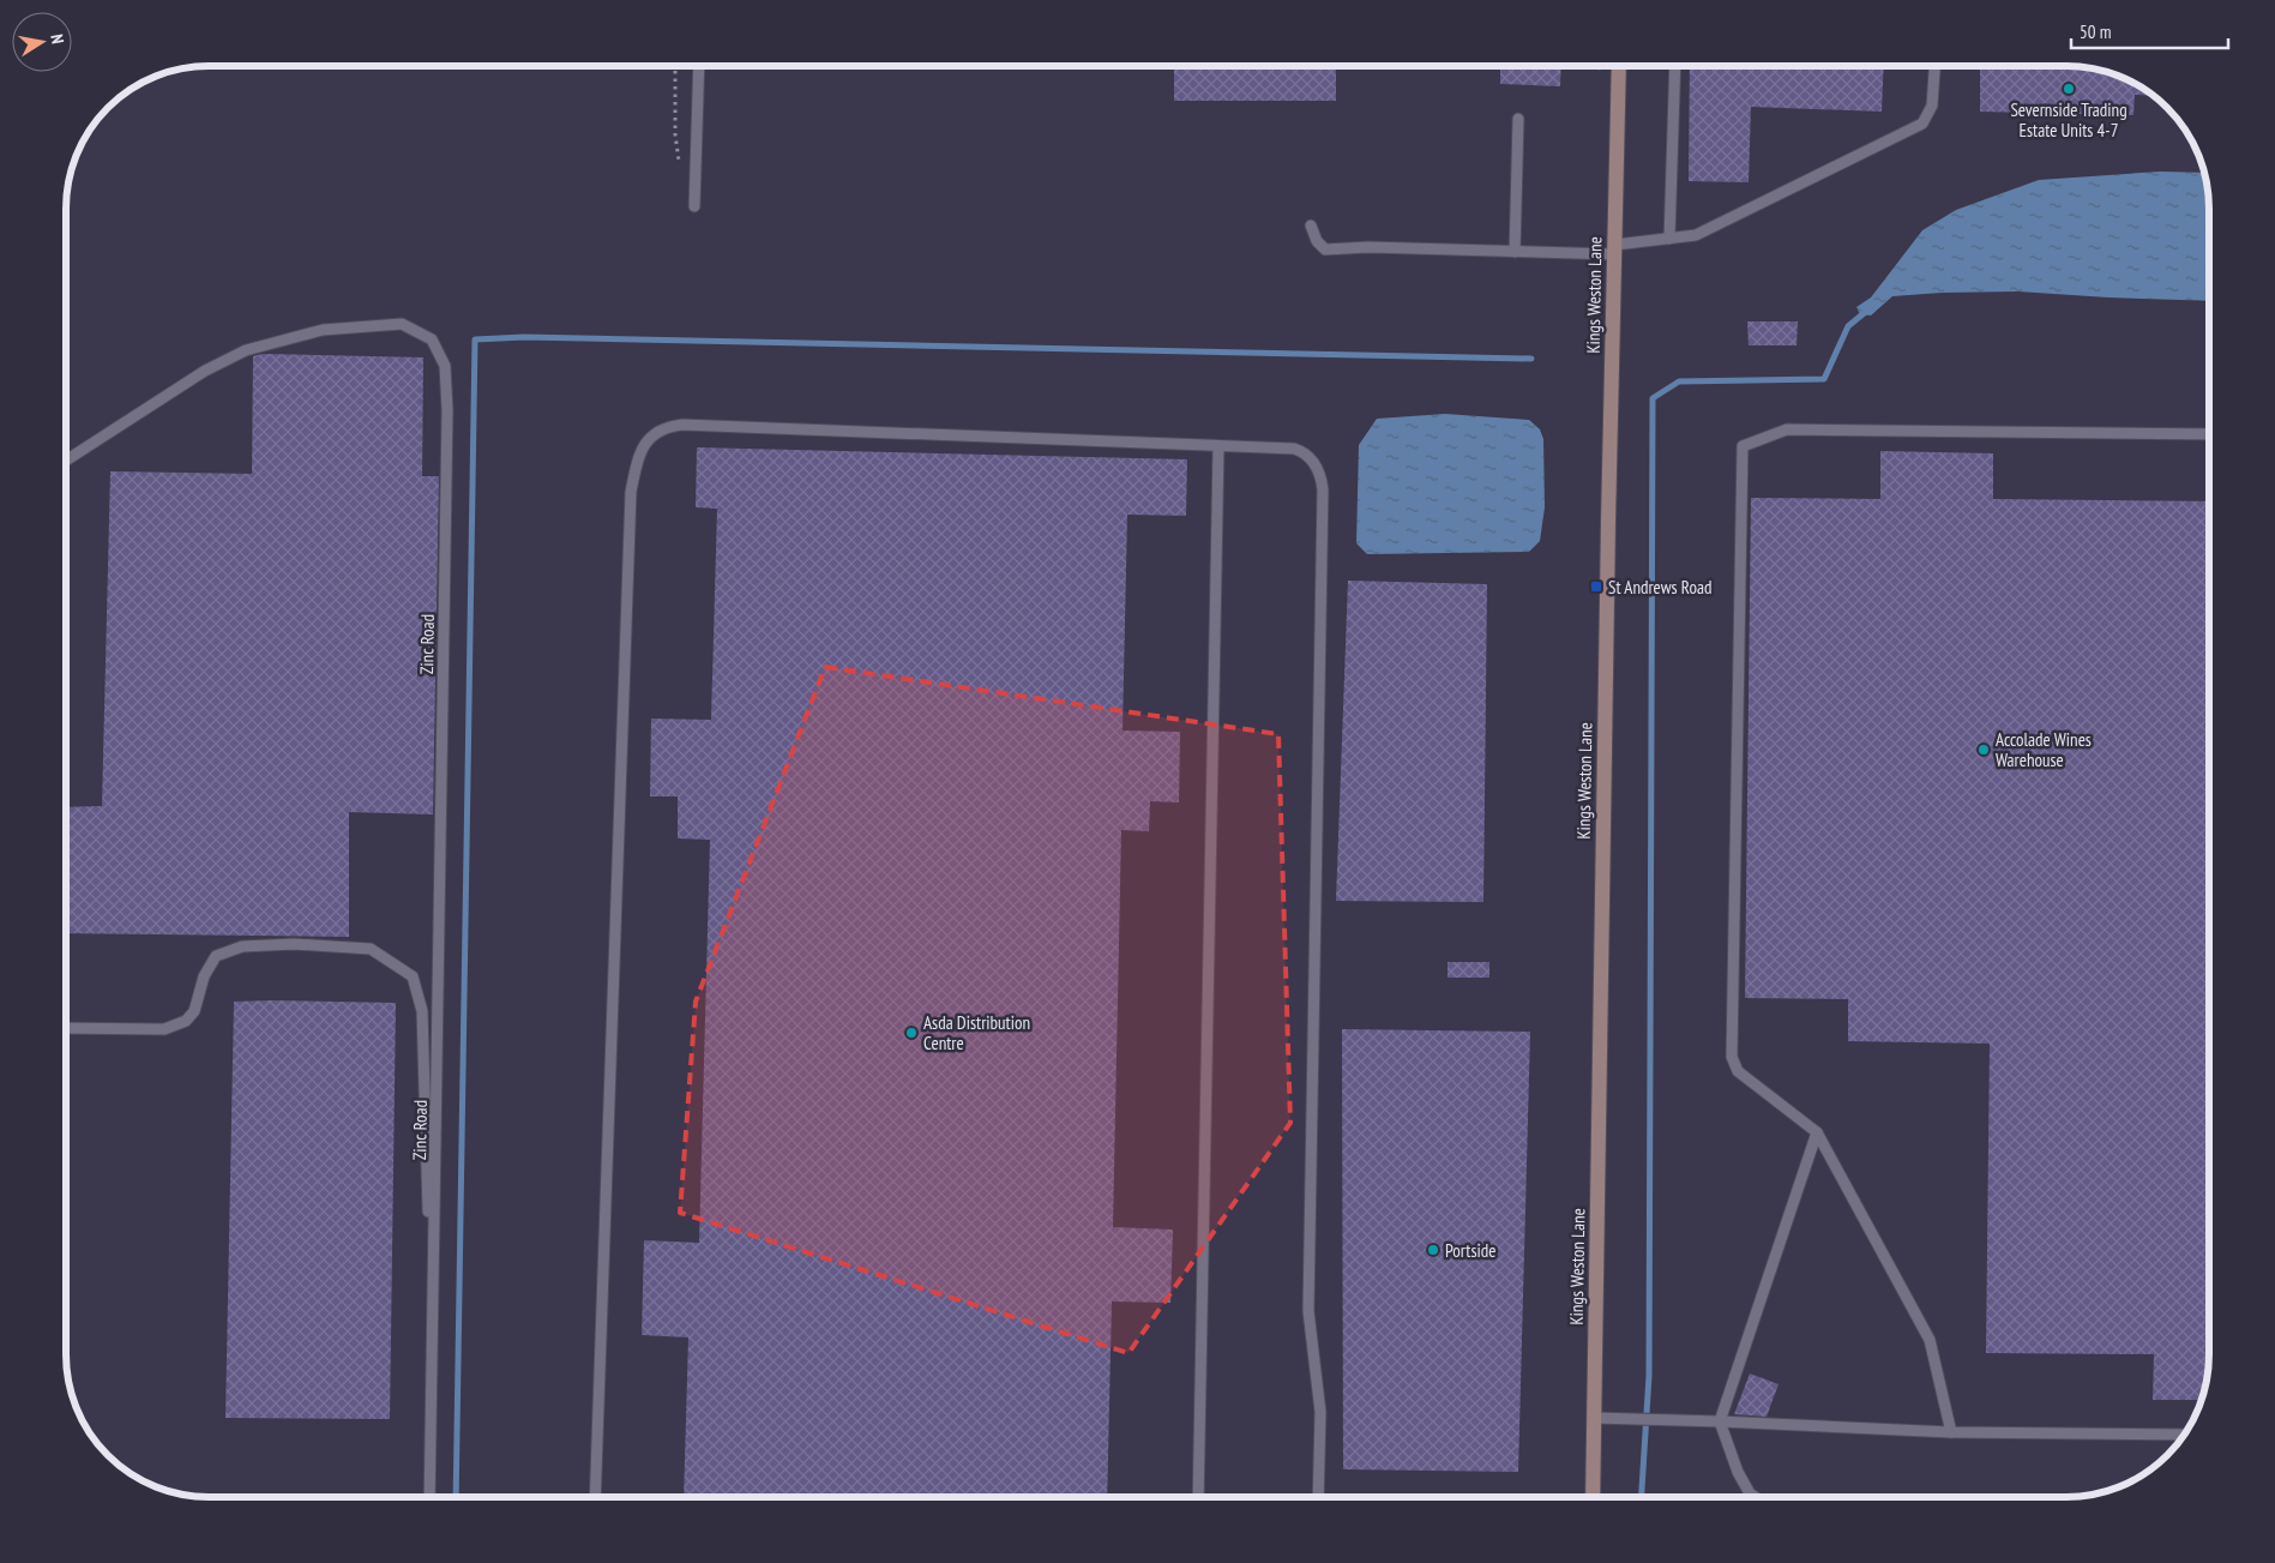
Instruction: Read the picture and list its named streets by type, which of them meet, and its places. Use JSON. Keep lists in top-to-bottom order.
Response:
{
  "streets": {
    "street": ["Kings Weston Lane"],
    "lane": ["Zinc Road"]
  },
  "places": {
    "other": [
      "Severnside Trading Estate Units 4-7",
      "Accolade Wines Warehouse",
      "Asda Distribution Centre",
      "Portside"
    ],
    "transit": ["St Andrews Road"]
  },
  "scale_bar": "50 m",
  "north": "right"
}
